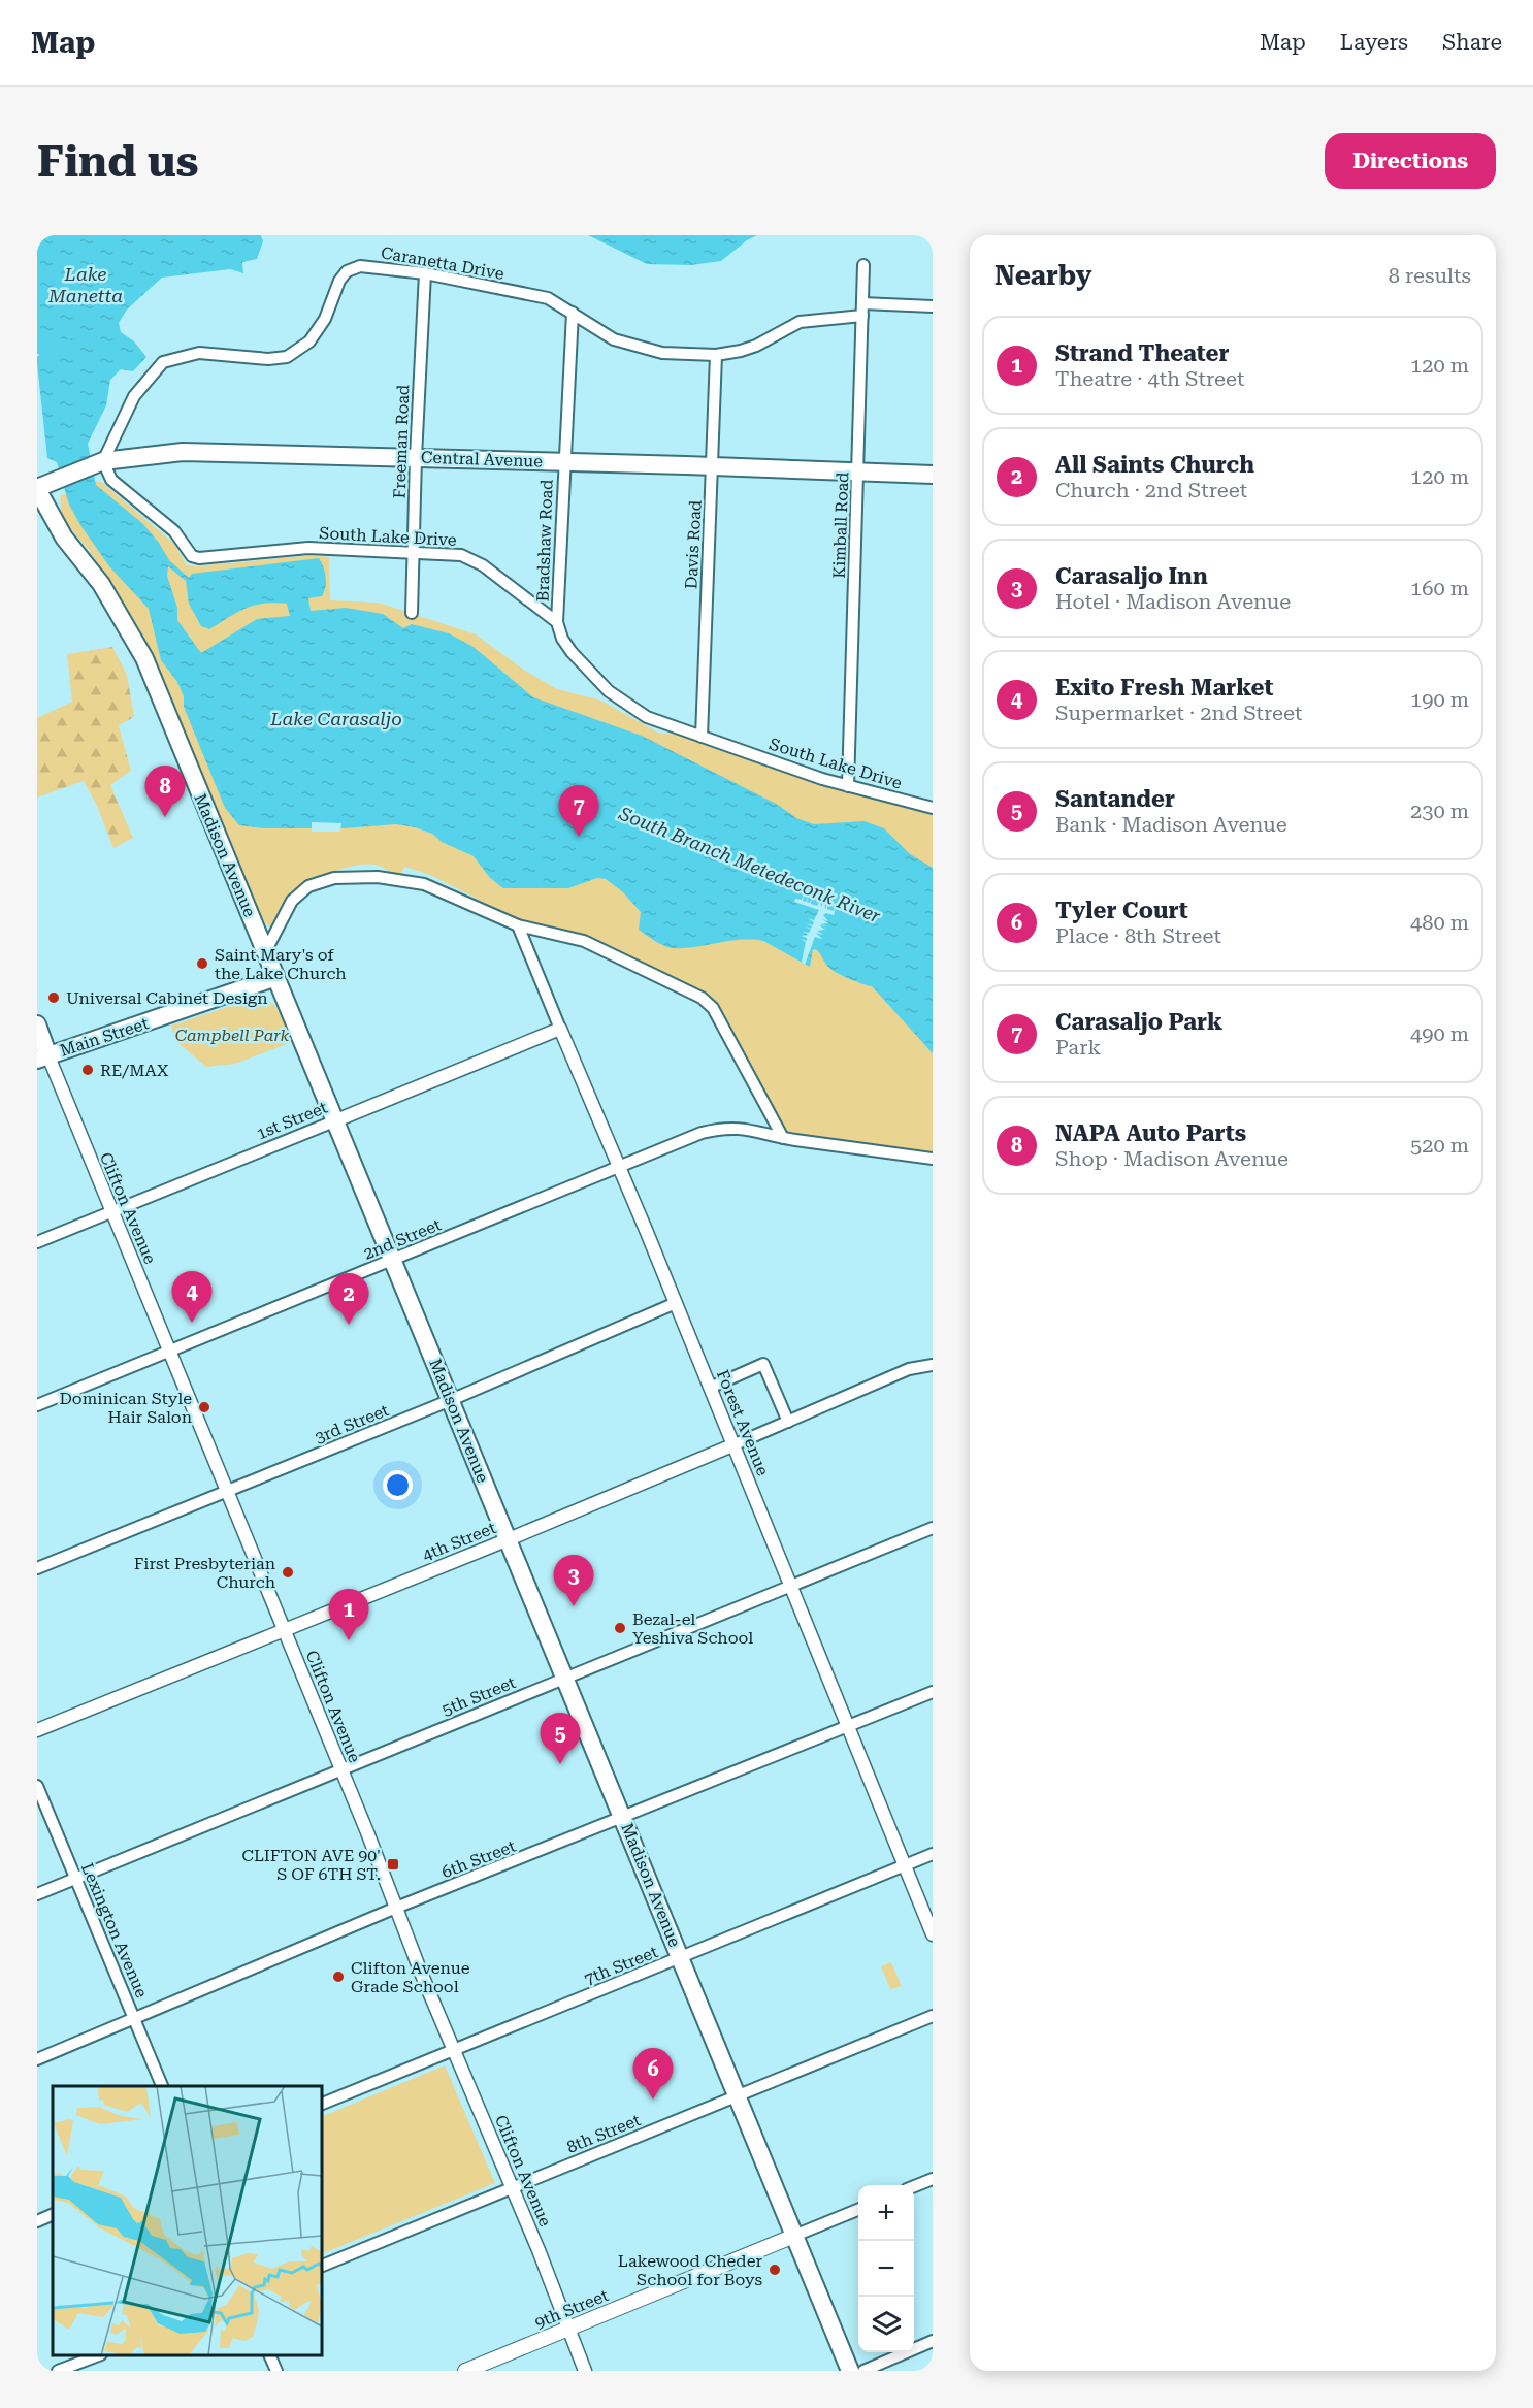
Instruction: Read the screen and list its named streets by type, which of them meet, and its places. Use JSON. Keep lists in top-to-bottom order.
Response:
{
  "streets": {
    "main road": [
      "Central Avenue",
      "Madison Avenue",
      "Main Street",
      "9th Street"
    ],
    "street": [
      "Caranetta Drive",
      "Freeman Road",
      "Kimball Road",
      "South Lake Drive",
      "Bradshaw Road",
      "Davis Road",
      "1st Street",
      "Clifton Avenue",
      "2nd Street",
      "Forest Avenue",
      "3rd Street",
      "4th Street",
      "5th Street",
      "6th Street",
      "Lexington Avenue",
      "7th Street",
      "8th Street"
    ]
  },
  "crossings": [
    ["Caranetta Drive", "Freeman Road"],
    ["Caranetta Drive", "Central Avenue"],
    ["Caranetta Drive", "Kimball Road"],
    ["Caranetta Drive", "South Lake Drive"],
    ["Caranetta Drive", "Bradshaw Road"],
    ["Caranetta Drive", "Davis Road"],
    ["Freeman Road", "Central Avenue"],
    ["Freeman Road", "South Lake Drive"],
    ["Central Avenue", "Kimball Road"],
    ["Central Avenue", "South Lake Drive"],
    ["Central Avenue", "Bradshaw Road"],
    ["Central Avenue", "Davis Road"],
    ["Central Avenue", "Madison Avenue"],
    ["Kimball Road", "South Lake Drive"],
    ["South Lake Drive", "Bradshaw Road"],
    ["South Lake Drive", "Davis Road"],
    ["Madison Avenue", "Main Street"],
    ["Madison Avenue", "1st Street"],
    ["Madison Avenue", "2nd Street"],
    ["Madison Avenue", "3rd Street"],
    ["Madison Avenue", "4th Street"],
    ["Madison Avenue", "5th Street"],
    ["Madison Avenue", "6th Street"],
    ["Madison Avenue", "7th Street"],
    ["Madison Avenue", "8th Street"],
    ["Madison Avenue", "9th Street"],
    ["Main Street", "Clifton Avenue"],
    ["1st Street", "Clifton Avenue"],
    ["1st Street", "Forest Avenue"],
    ["Clifton Avenue", "2nd Street"],
    ["Clifton Avenue", "3rd Street"],
    ["Clifton Avenue", "4th Street"],
    ["Clifton Avenue", "5th Street"],
    ["Clifton Avenue", "6th Street"],
    ["Clifton Avenue", "7th Street"],
    ["Clifton Avenue", "8th Street"],
    ["Clifton Avenue", "9th Street"],
    ["2nd Street", "Forest Avenue"],
    ["Forest Avenue", "3rd Street"],
    ["Forest Avenue", "4th Street"],
    ["Forest Avenue", "5th Street"],
    ["Forest Avenue", "6th Street"],
    ["Forest Avenue", "7th Street"],
    ["5th Street", "Lexington Avenue"],
    ["6th Street", "Lexington Avenue"]
  ],
  "water": ["Lake Manetta", "Lake Carasaljo", "South Branch Metedeconk River"],
  "parks": ["Campbell Park"],
  "places": {
    "other": [
      "Saint Mary's of the Lake Church",
      "Universal Cabinet Design",
      "RE/MAX",
      "Dominican Style Hair Salon",
      "First Presbyterian Church",
      "Bezal-el Yeshiva School",
      "Clifton Avenue Grade School",
      "Lakewood Cheder School for Boys"
    ],
    "transit": ["CLIFTON AVE 90' S OF 6TH ST."]
  },
  "page": {
    "header": "Map",
    "nav": ["Map", "Layers", "Share"],
    "buttons": "Directions",
    "title": "Find us",
    "heading": ["Nearby", "8 results"],
    "list": [
      {
        "mark": "1",
        "name": "Strand Theater",
        "note": "Theatre · 4th Street",
        "value": "120 m"
      },
      {
        "mark": "2",
        "name": "All Saints Church",
        "note": "Church · 2nd Street",
        "value": "120 m"
      },
      {
        "mark": "3",
        "name": "Carasaljo Inn",
        "note": "Hotel · Madison Avenue",
        "value": "160 m"
      },
      {
        "mark": "4",
        "name": "Exito Fresh Market",
        "note": "Supermarket · 2nd Street",
        "value": "190 m"
      },
      {
        "mark": "5",
        "name": "Santander",
        "note": "Bank · Madison Avenue",
        "value": "230 m"
      },
      {
        "mark": "6",
        "name": "Tyler Court",
        "note": "Place · 8th Street",
        "value": "480 m"
      },
      {
        "mark": "7",
        "name": "Carasaljo Park",
        "note": "Park",
        "value": "490 m"
      },
      {
        "mark": "8",
        "name": "NAPA Auto Parts",
        "note": "Shop · Madison Avenue",
        "value": "520 m"
      }
    ],
    "pins": [
      "8",
      "7",
      "4",
      "2",
      "3",
      "1",
      "5",
      "6"
    ],
    "map_buttons": ["+", "−"]
  }
}
